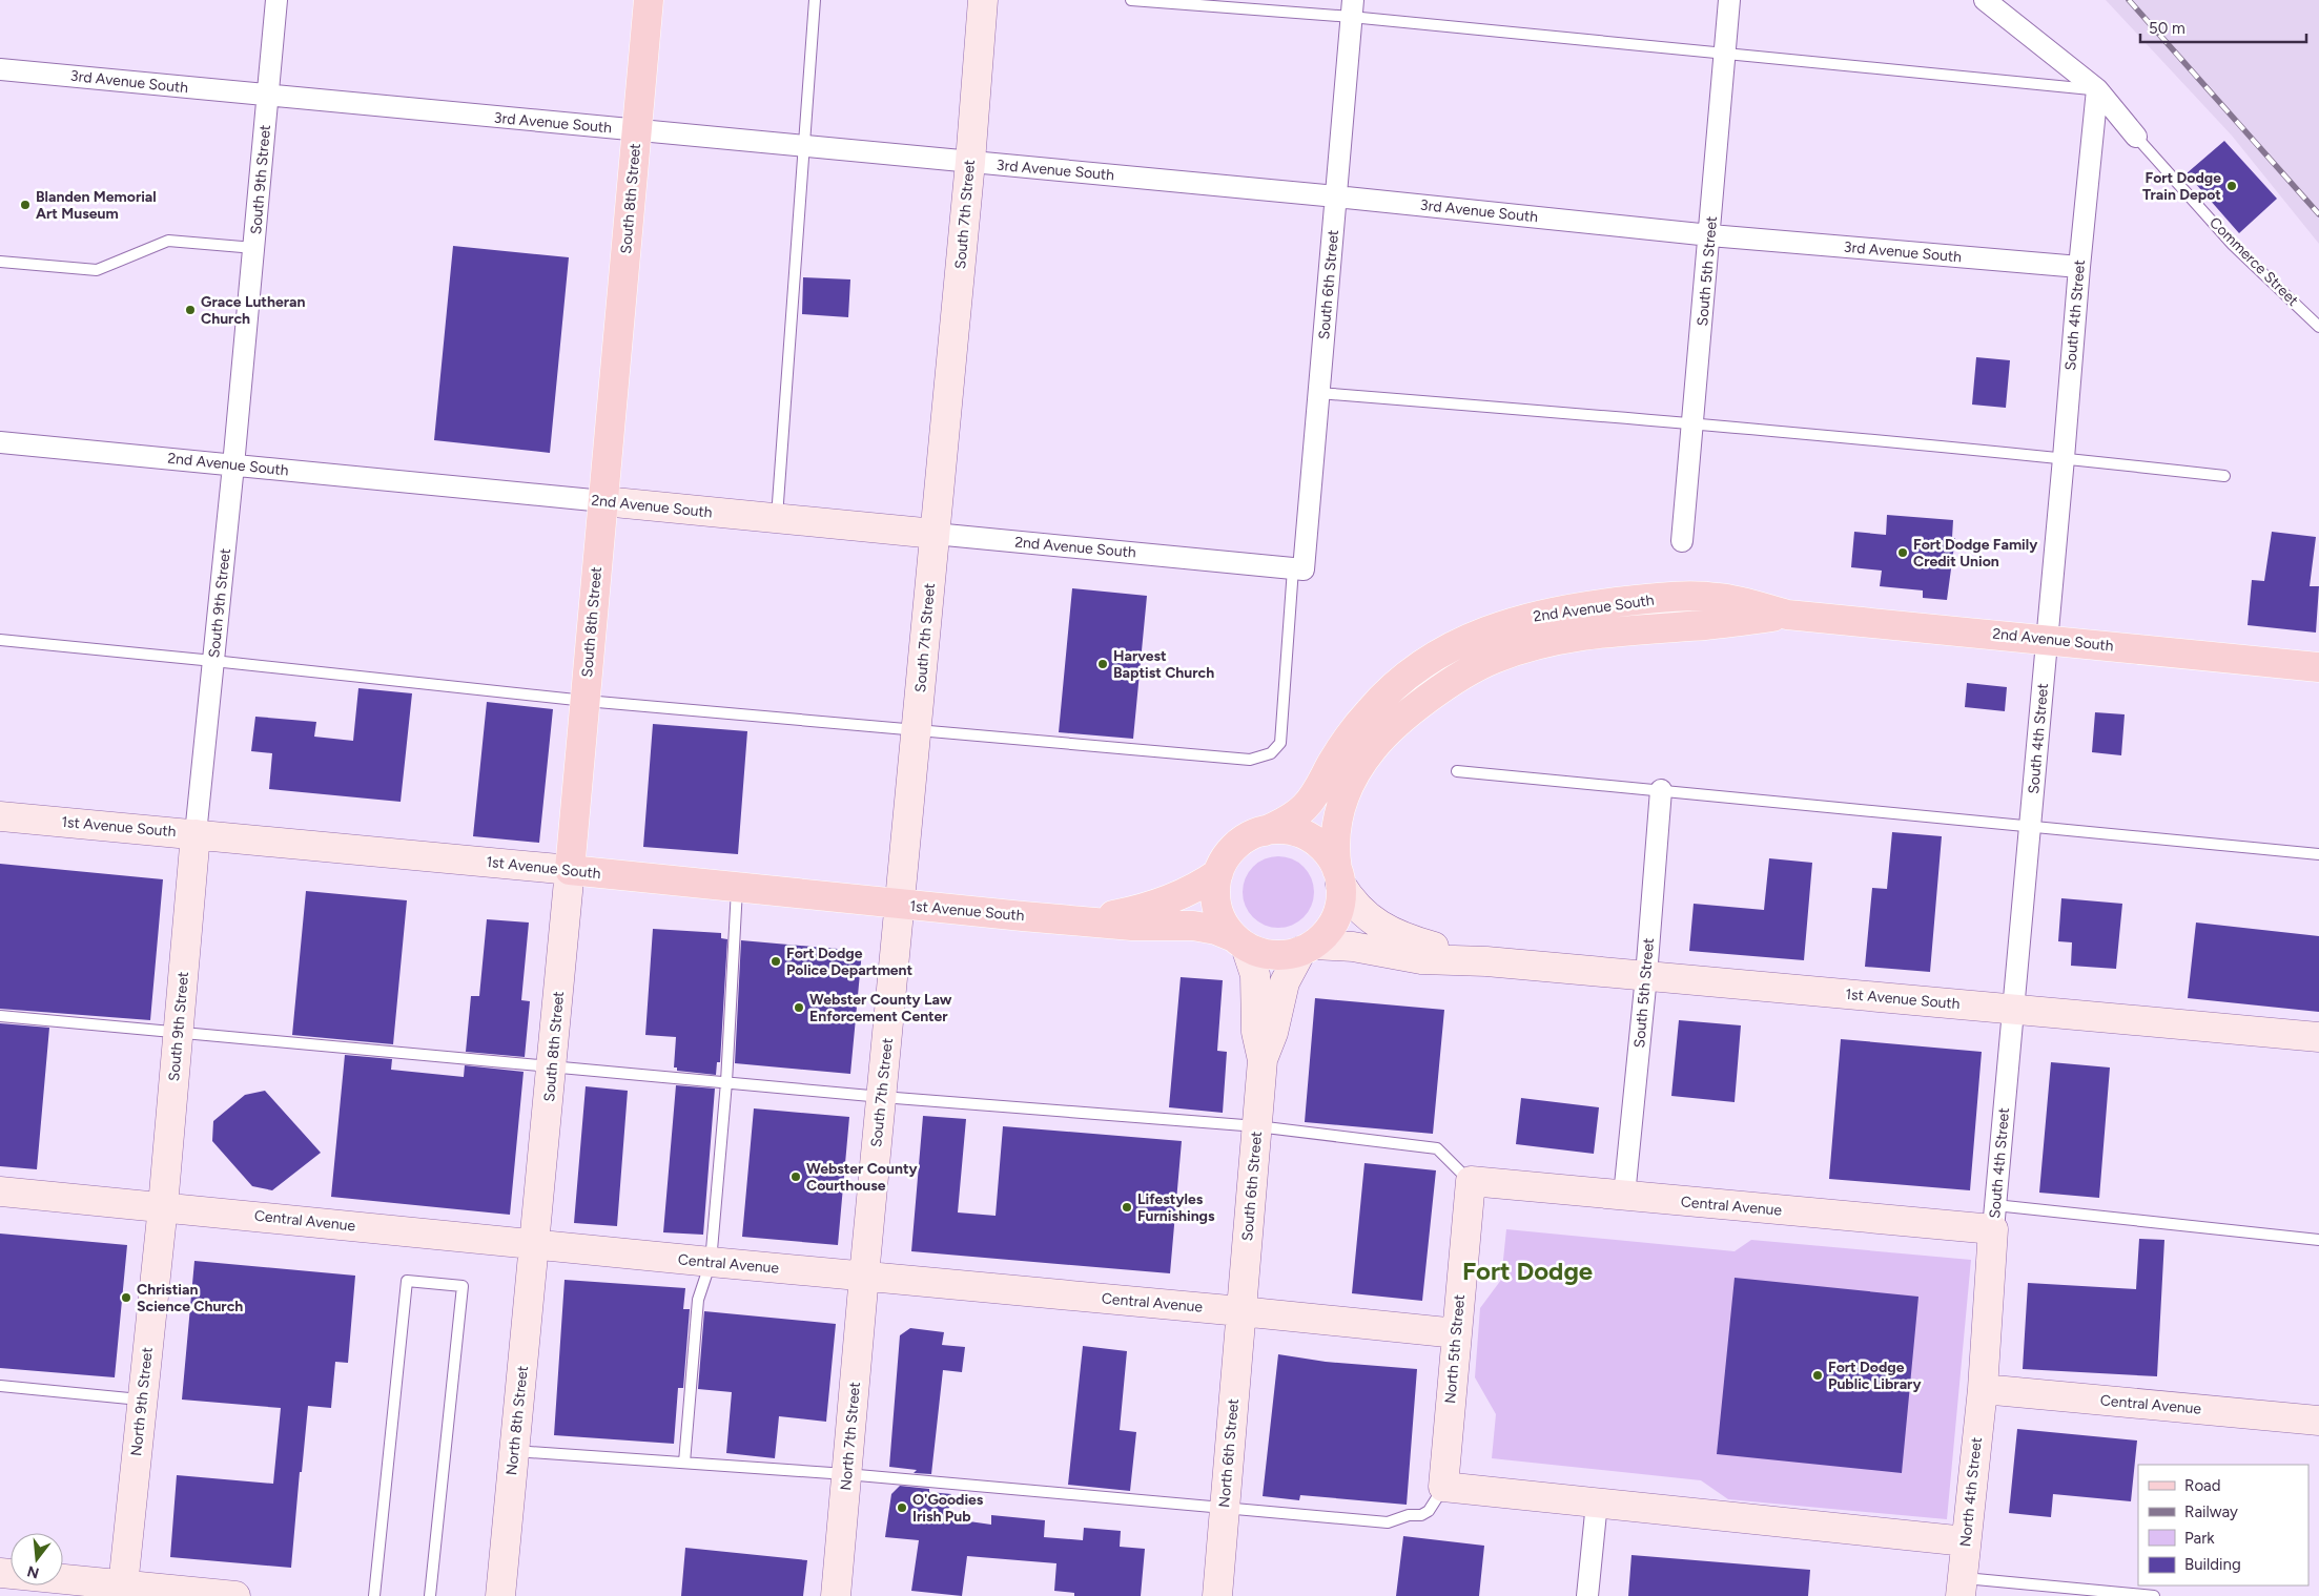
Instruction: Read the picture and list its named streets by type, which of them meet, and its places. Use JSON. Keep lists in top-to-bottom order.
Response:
{
  "streets": {
    "main road": [
      "South 9th Street",
      "South 8th Street",
      "South 7th Street",
      "South 6th Street",
      "South 4th Street",
      "2nd Avenue South",
      "1st Avenue South",
      "Central Avenue",
      "North 5th Street",
      "North 9th Street",
      "North 8th Street",
      "North 7th Street",
      "North 6th Street",
      "North 4th Street"
    ],
    "street": ["3rd Avenue South", "Commerce Street", "South 5th Street"]
  },
  "crossings": [
    ["3rd Avenue South", "South 9th Street"],
    ["3rd Avenue South", "South 8th Street"],
    ["3rd Avenue South", "South 7th Street"],
    ["3rd Avenue South", "South 5th Street"],
    ["3rd Avenue South", "South 6th Street"],
    ["3rd Avenue South", "South 4th Street"],
    ["South 9th Street", "2nd Avenue South"],
    ["South 9th Street", "1st Avenue South"],
    ["South 9th Street", "Central Avenue"],
    ["South 9th Street", "North 9th Street"],
    ["South 8th Street", "2nd Avenue South"],
    ["South 8th Street", "1st Avenue South"],
    ["South 8th Street", "Central Avenue"],
    ["South 8th Street", "North 8th Street"],
    ["South 7th Street", "2nd Avenue South"],
    ["South 7th Street", "1st Avenue South"],
    ["South 7th Street", "Central Avenue"],
    ["South 7th Street", "North 7th Street"],
    ["Commerce Street", "South 4th Street"],
    ["South 5th Street", "1st Avenue South"],
    ["South 5th Street", "Central Avenue"],
    ["South 6th Street", "2nd Avenue South"],
    ["South 6th Street", "1st Avenue South"],
    ["South 6th Street", "Central Avenue"],
    ["South 6th Street", "North 6th Street"],
    ["South 4th Street", "2nd Avenue South"],
    ["South 4th Street", "1st Avenue South"],
    ["South 4th Street", "Central Avenue"],
    ["South 4th Street", "North 4th Street"],
    ["2nd Avenue South", "1st Avenue South"],
    ["Central Avenue", "North 5th Street"],
    ["Central Avenue", "North 9th Street"],
    ["Central Avenue", "North 8th Street"],
    ["Central Avenue", "North 7th Street"],
    ["Central Avenue", "North 6th Street"],
    ["Central Avenue", "North 4th Street"]
  ],
  "districts": ["Fort Dodge"],
  "places": [
    "Fort Dodge Train Depot",
    "Blanden Memorial Art Museum",
    "Grace Lutheran Church",
    "Fort Dodge Family Credit Union",
    "Harvest Baptist Church",
    "Fort Dodge Police Department",
    "Webster County Law Enforcement Center",
    "Webster County Courthouse",
    "Lifestyles Furnishings",
    "Christian Science Church",
    "Fort Dodge Public Library",
    "O'Goodies Irish Pub"
  ],
  "legend": [
    "Road",
    "Railway",
    "Park",
    "Building"
  ],
  "scale_bar": "50 m",
  "north": "bottom"
}
